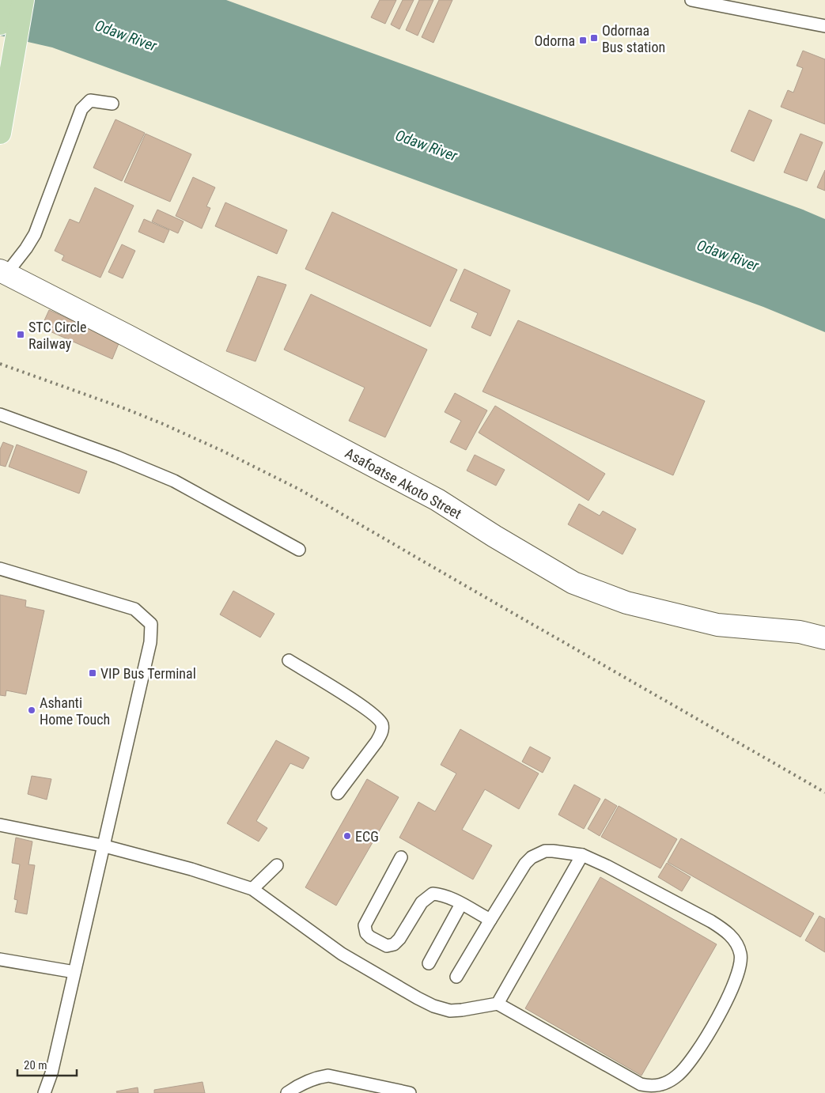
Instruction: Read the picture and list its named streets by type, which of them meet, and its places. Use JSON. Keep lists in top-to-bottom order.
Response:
{
  "streets": {
    "street": ["Asafoatse Akoto Street"]
  },
  "water": ["Odaw River"],
  "places": {
    "transit": [
      "Odornaa Bus station",
      "Odorna",
      "STC Circle Railway",
      "VIP Bus Terminal"
    ],
    "other": ["Ashanti Home Touch", "ECG"]
  },
  "scale_bar": "20 m"
}
